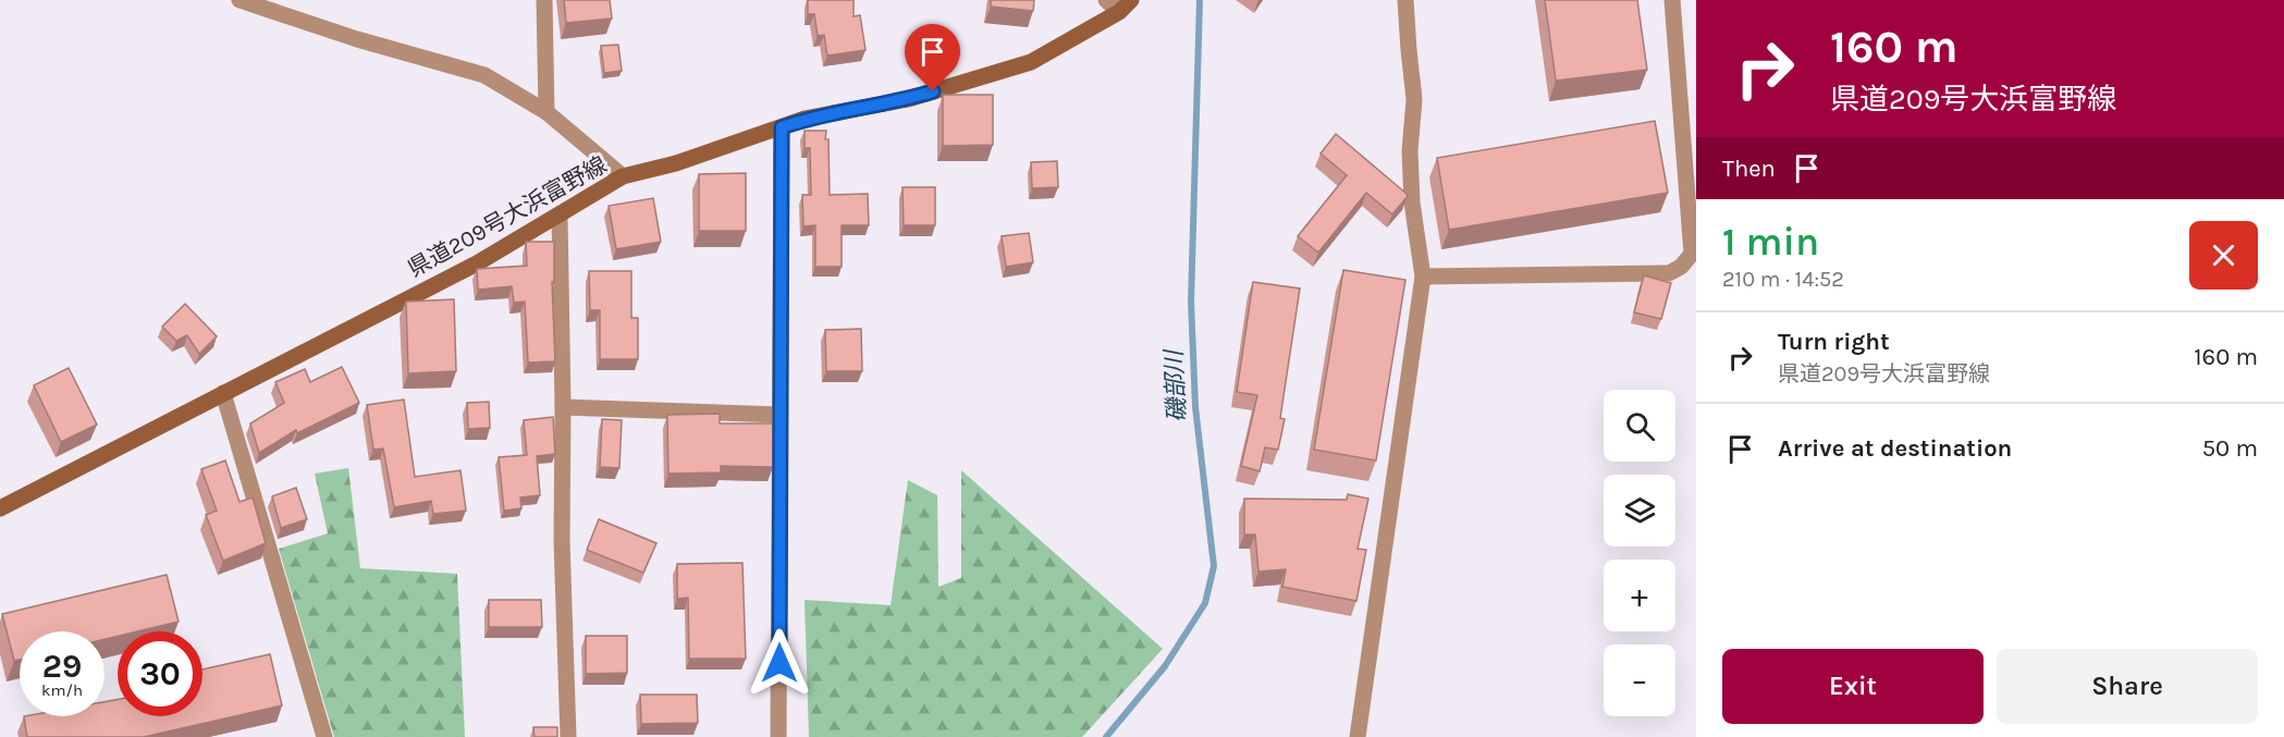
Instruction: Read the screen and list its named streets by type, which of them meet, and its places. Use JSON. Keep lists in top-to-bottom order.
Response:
{
  "streets": {
    "main road": ["県道209号大浜富野線"]
  },
  "water": ["磯部川"],
  "page": {
    "turn": ["160 m", "県道209号大浜富野線"],
    "then": "Then",
    "heading": ["1 min", "210 m · 14:52"],
    "list": [
      {
        "name": "Turn right",
        "note": "県道209号大浜富野線",
        "value": "160 m"
      },
      {
        "name": "Arrive at destination",
        "value": "50 m"
      }
    ],
    "map_buttons": ["+", "−"],
    "speed": "29 km/h",
    "limit": "30",
    "buttons": ["Exit", "Share"]
  }
}
